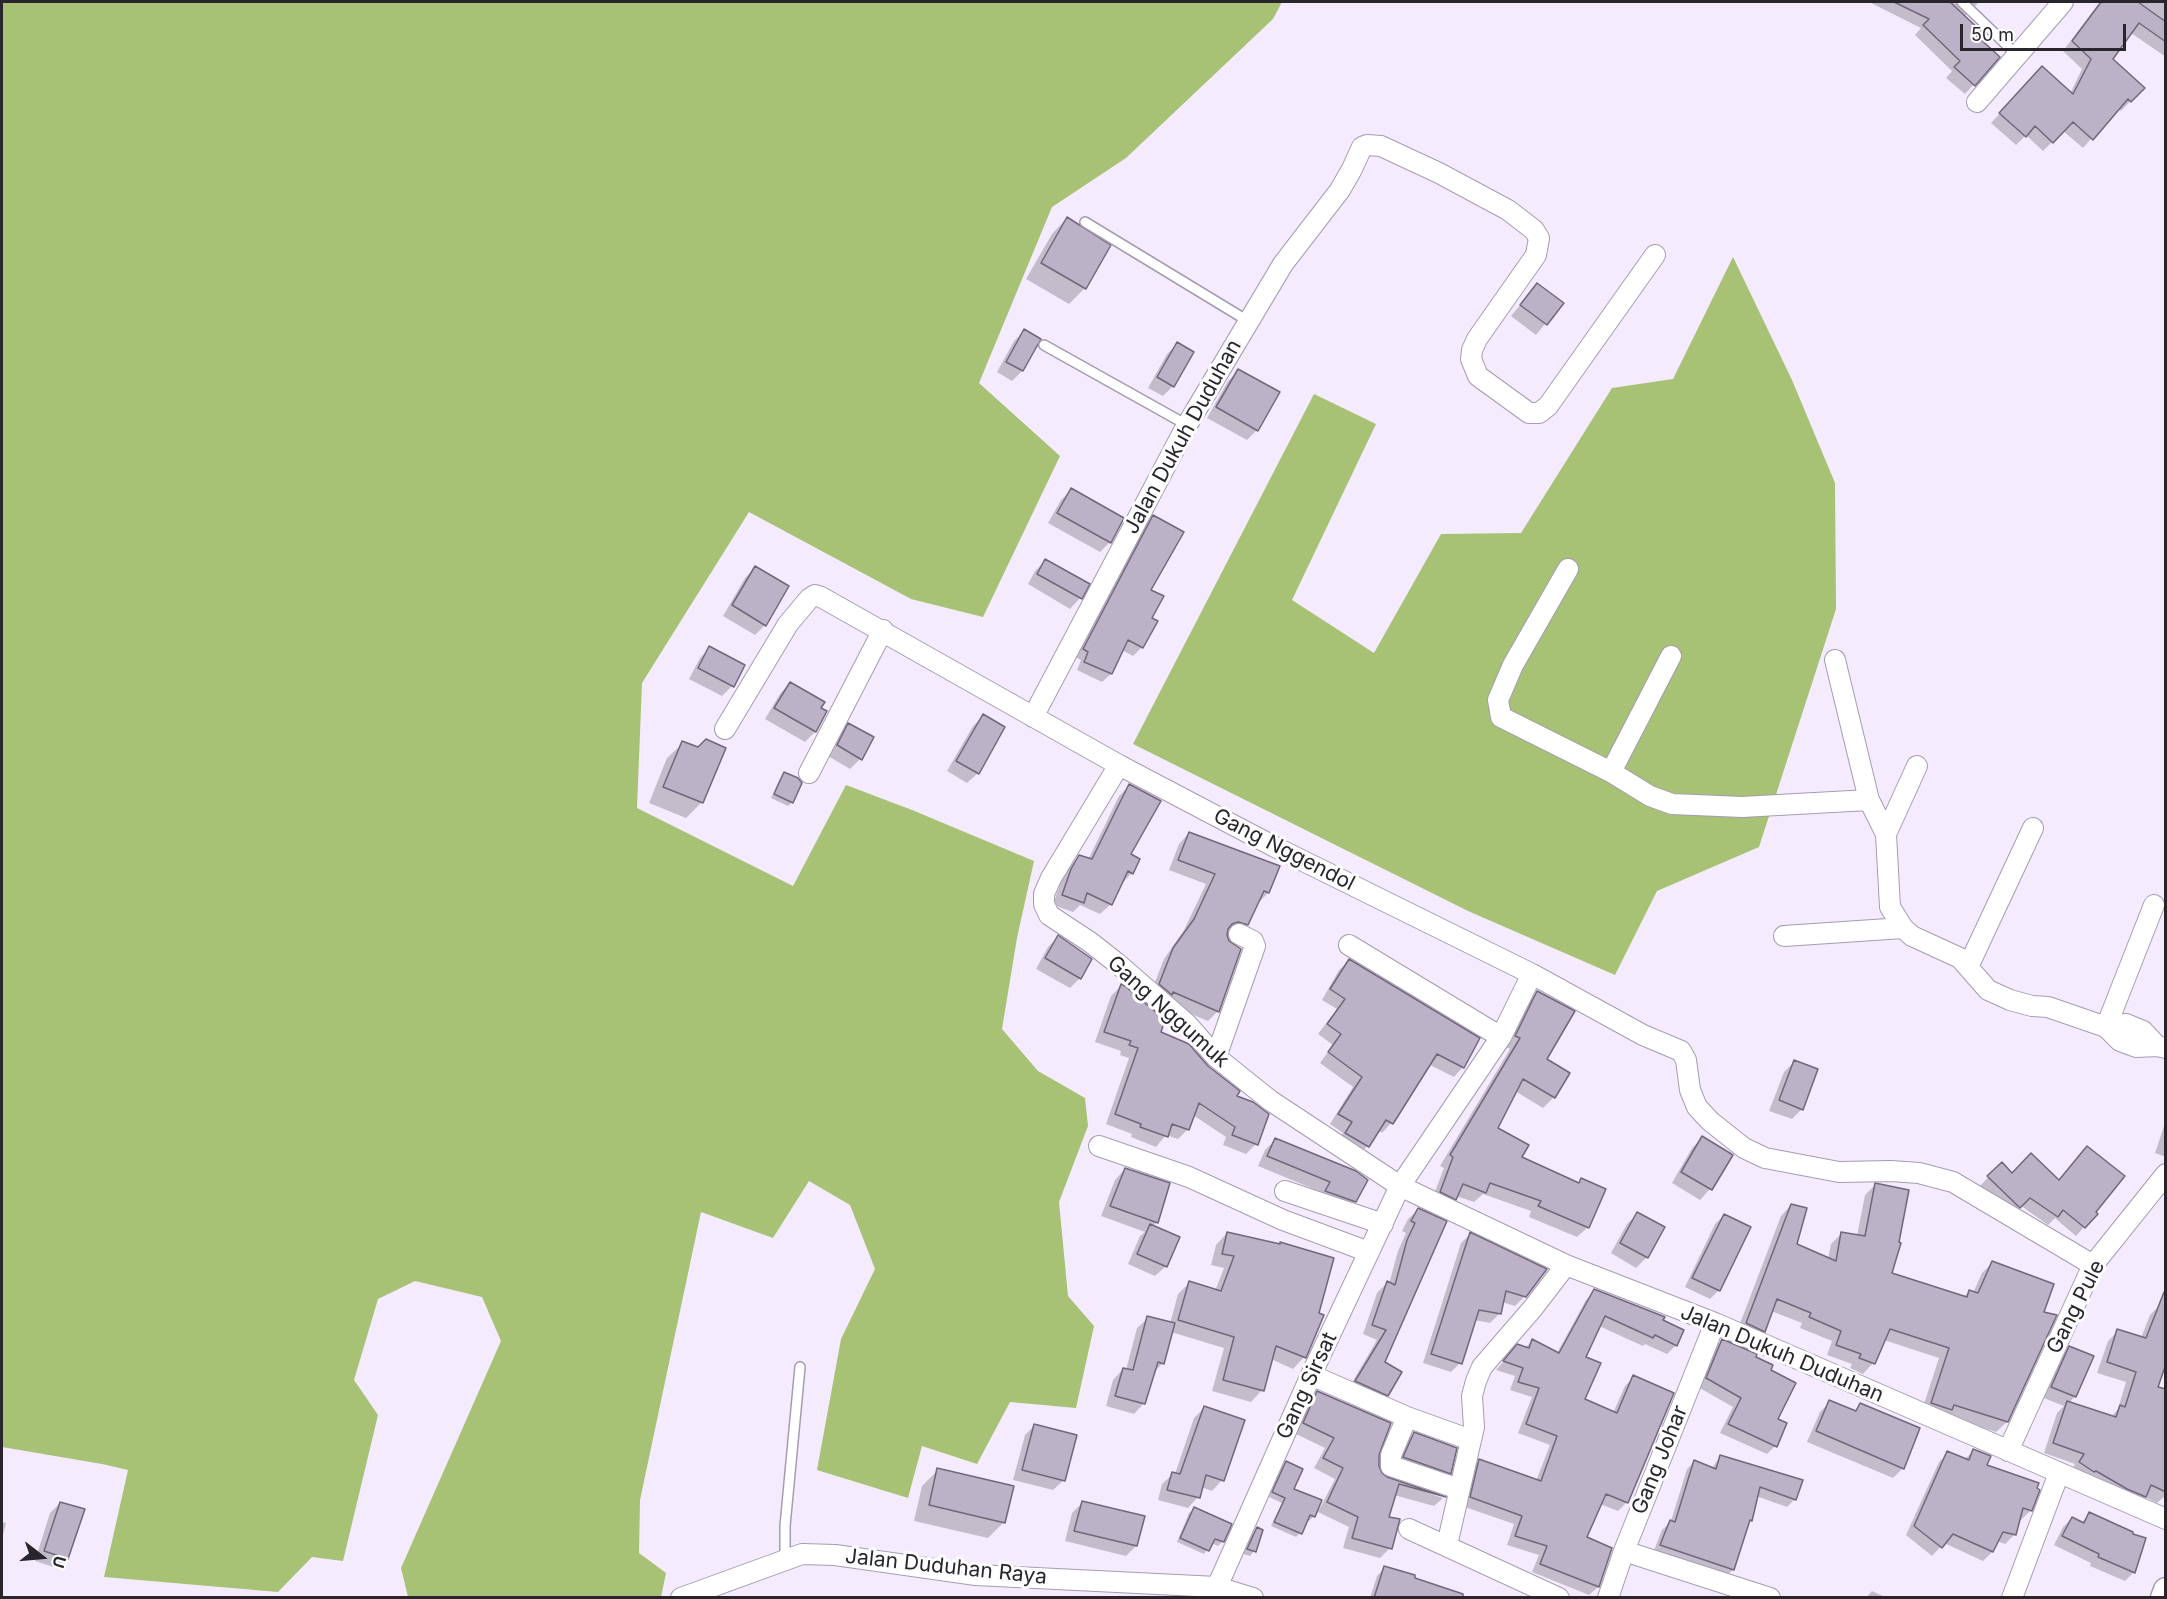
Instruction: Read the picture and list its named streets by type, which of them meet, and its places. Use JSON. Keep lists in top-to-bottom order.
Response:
{
  "streets": {
    "street": [
      "Jalan Dukuh Duduhan",
      "Gang Nggendol",
      "Gang Nggumuk",
      "Gang Pule",
      "Gang Sirsat",
      "Gang Johar",
      "Jalan Duduhan Raya"
    ]
  },
  "crossings": [
    ["Jalan Dukuh Duduhan", "Gang Nggendol"],
    ["Jalan Dukuh Duduhan", "Gang Nggumuk"],
    ["Jalan Dukuh Duduhan", "Gang Pule"],
    ["Jalan Dukuh Duduhan", "Gang Sirsat"],
    ["Jalan Dukuh Duduhan", "Gang Johar"],
    ["Gang Nggendol", "Gang Nggumuk"],
    ["Gang Nggendol", "Gang Pule"],
    ["Gang Nggumuk", "Gang Sirsat"],
    ["Gang Sirsat", "Jalan Duduhan Raya"]
  ],
  "scale_bar": "50 m",
  "north": "right"
}
